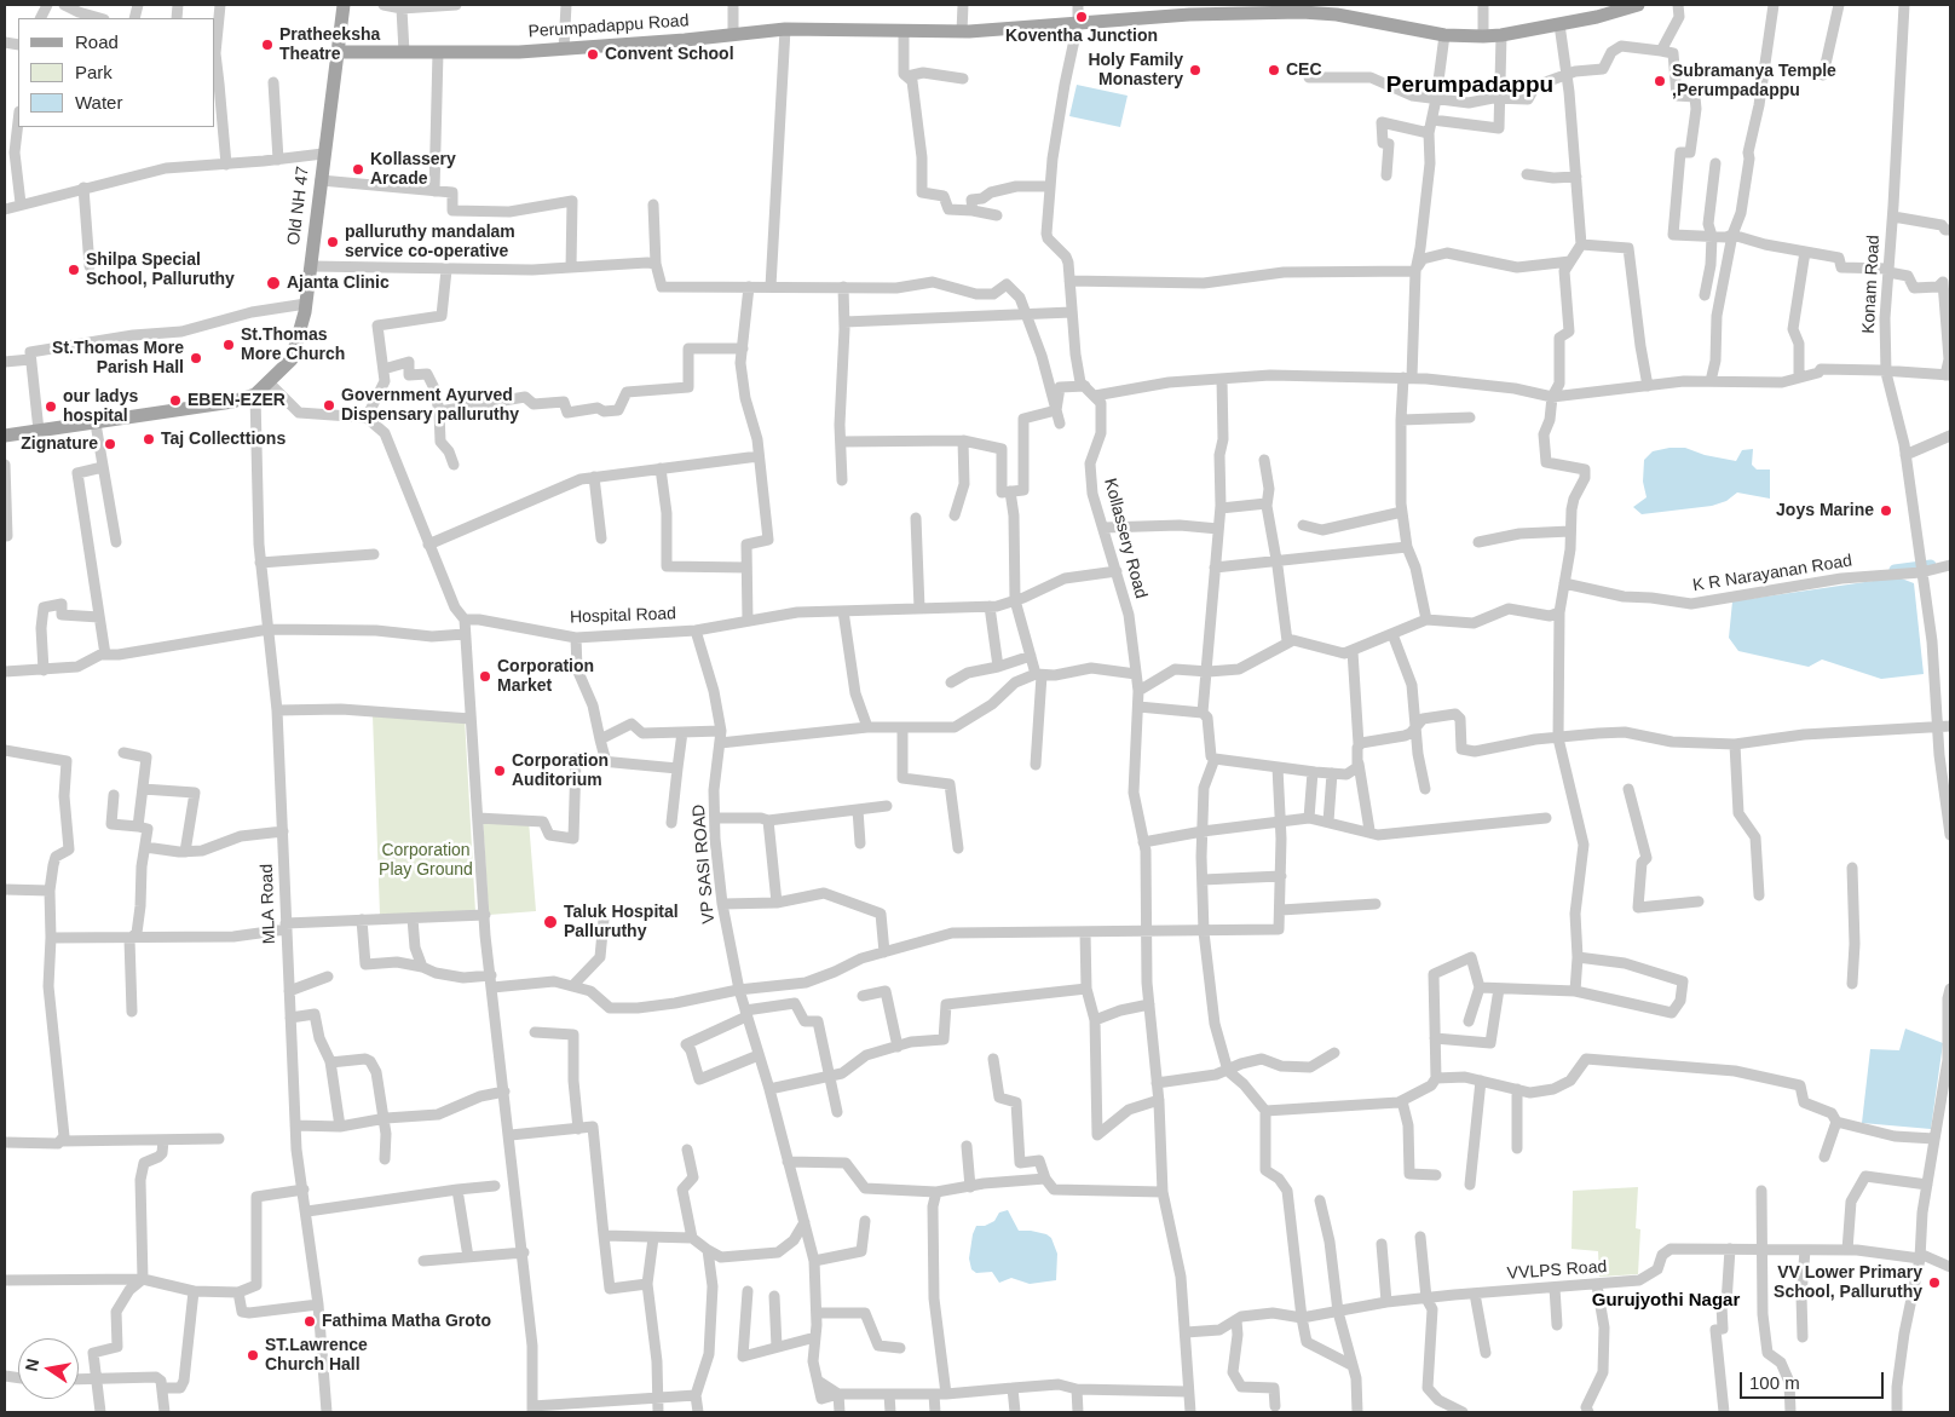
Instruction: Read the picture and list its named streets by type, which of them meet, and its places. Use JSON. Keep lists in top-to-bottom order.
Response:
{
  "streets": {
    "main road": ["Perumpadappu Road", "Old NH 47"],
    "street": [
      "Konam Road",
      "Kollassery Road",
      "K R Narayanan Road",
      "Hospital Road",
      "VP SASI ROAD",
      "MLA Road",
      "VVLPS Road"
    ]
  },
  "crossings": [
    ["Perumpadappu Road", "Old NH 47"],
    ["Perumpadappu Road", "Kollassery Road"],
    ["Old NH 47", "MLA Road"],
    ["Konam Road", "K R Narayanan Road"],
    ["Kollassery Road", "Hospital Road"],
    ["Kollassery Road", "VVLPS Road"],
    ["Hospital Road", "VP SASI ROAD"]
  ],
  "districts": ["Perumpadappu", "Gurujyothi Nagar"],
  "parks": ["Corporation Play Ground"],
  "places": [
    "Koventha Junction",
    "Pratheeksha Theatre",
    "Convent School",
    "Holy Family Monastery",
    "CEC",
    "Subramanya Temple ,Perumpadappu",
    "Kollassery Arcade",
    "palluruthy mandalam service co-operative",
    "Shilpa Special School, Palluruthy",
    "Ajanta Clinic",
    "St.Thomas More Church",
    "St.Thomas More Parish Hall",
    "EBEN-EZER",
    "Government Ayurved Dispensary palluruthy",
    "our ladys hospital",
    "Taj Collecttions",
    "Zignature",
    "Joys Marine",
    "Corporation Market",
    "Corporation Auditorium",
    "Taluk Hospital Palluruthy",
    "VV Lower Primary School, Palluruthy",
    "Fathima Matha Groto",
    "ST.Lawrence Church Hall"
  ],
  "legend": ["Road", "Park", "Water"],
  "scale_bar": "100 m",
  "north": "left"
}
